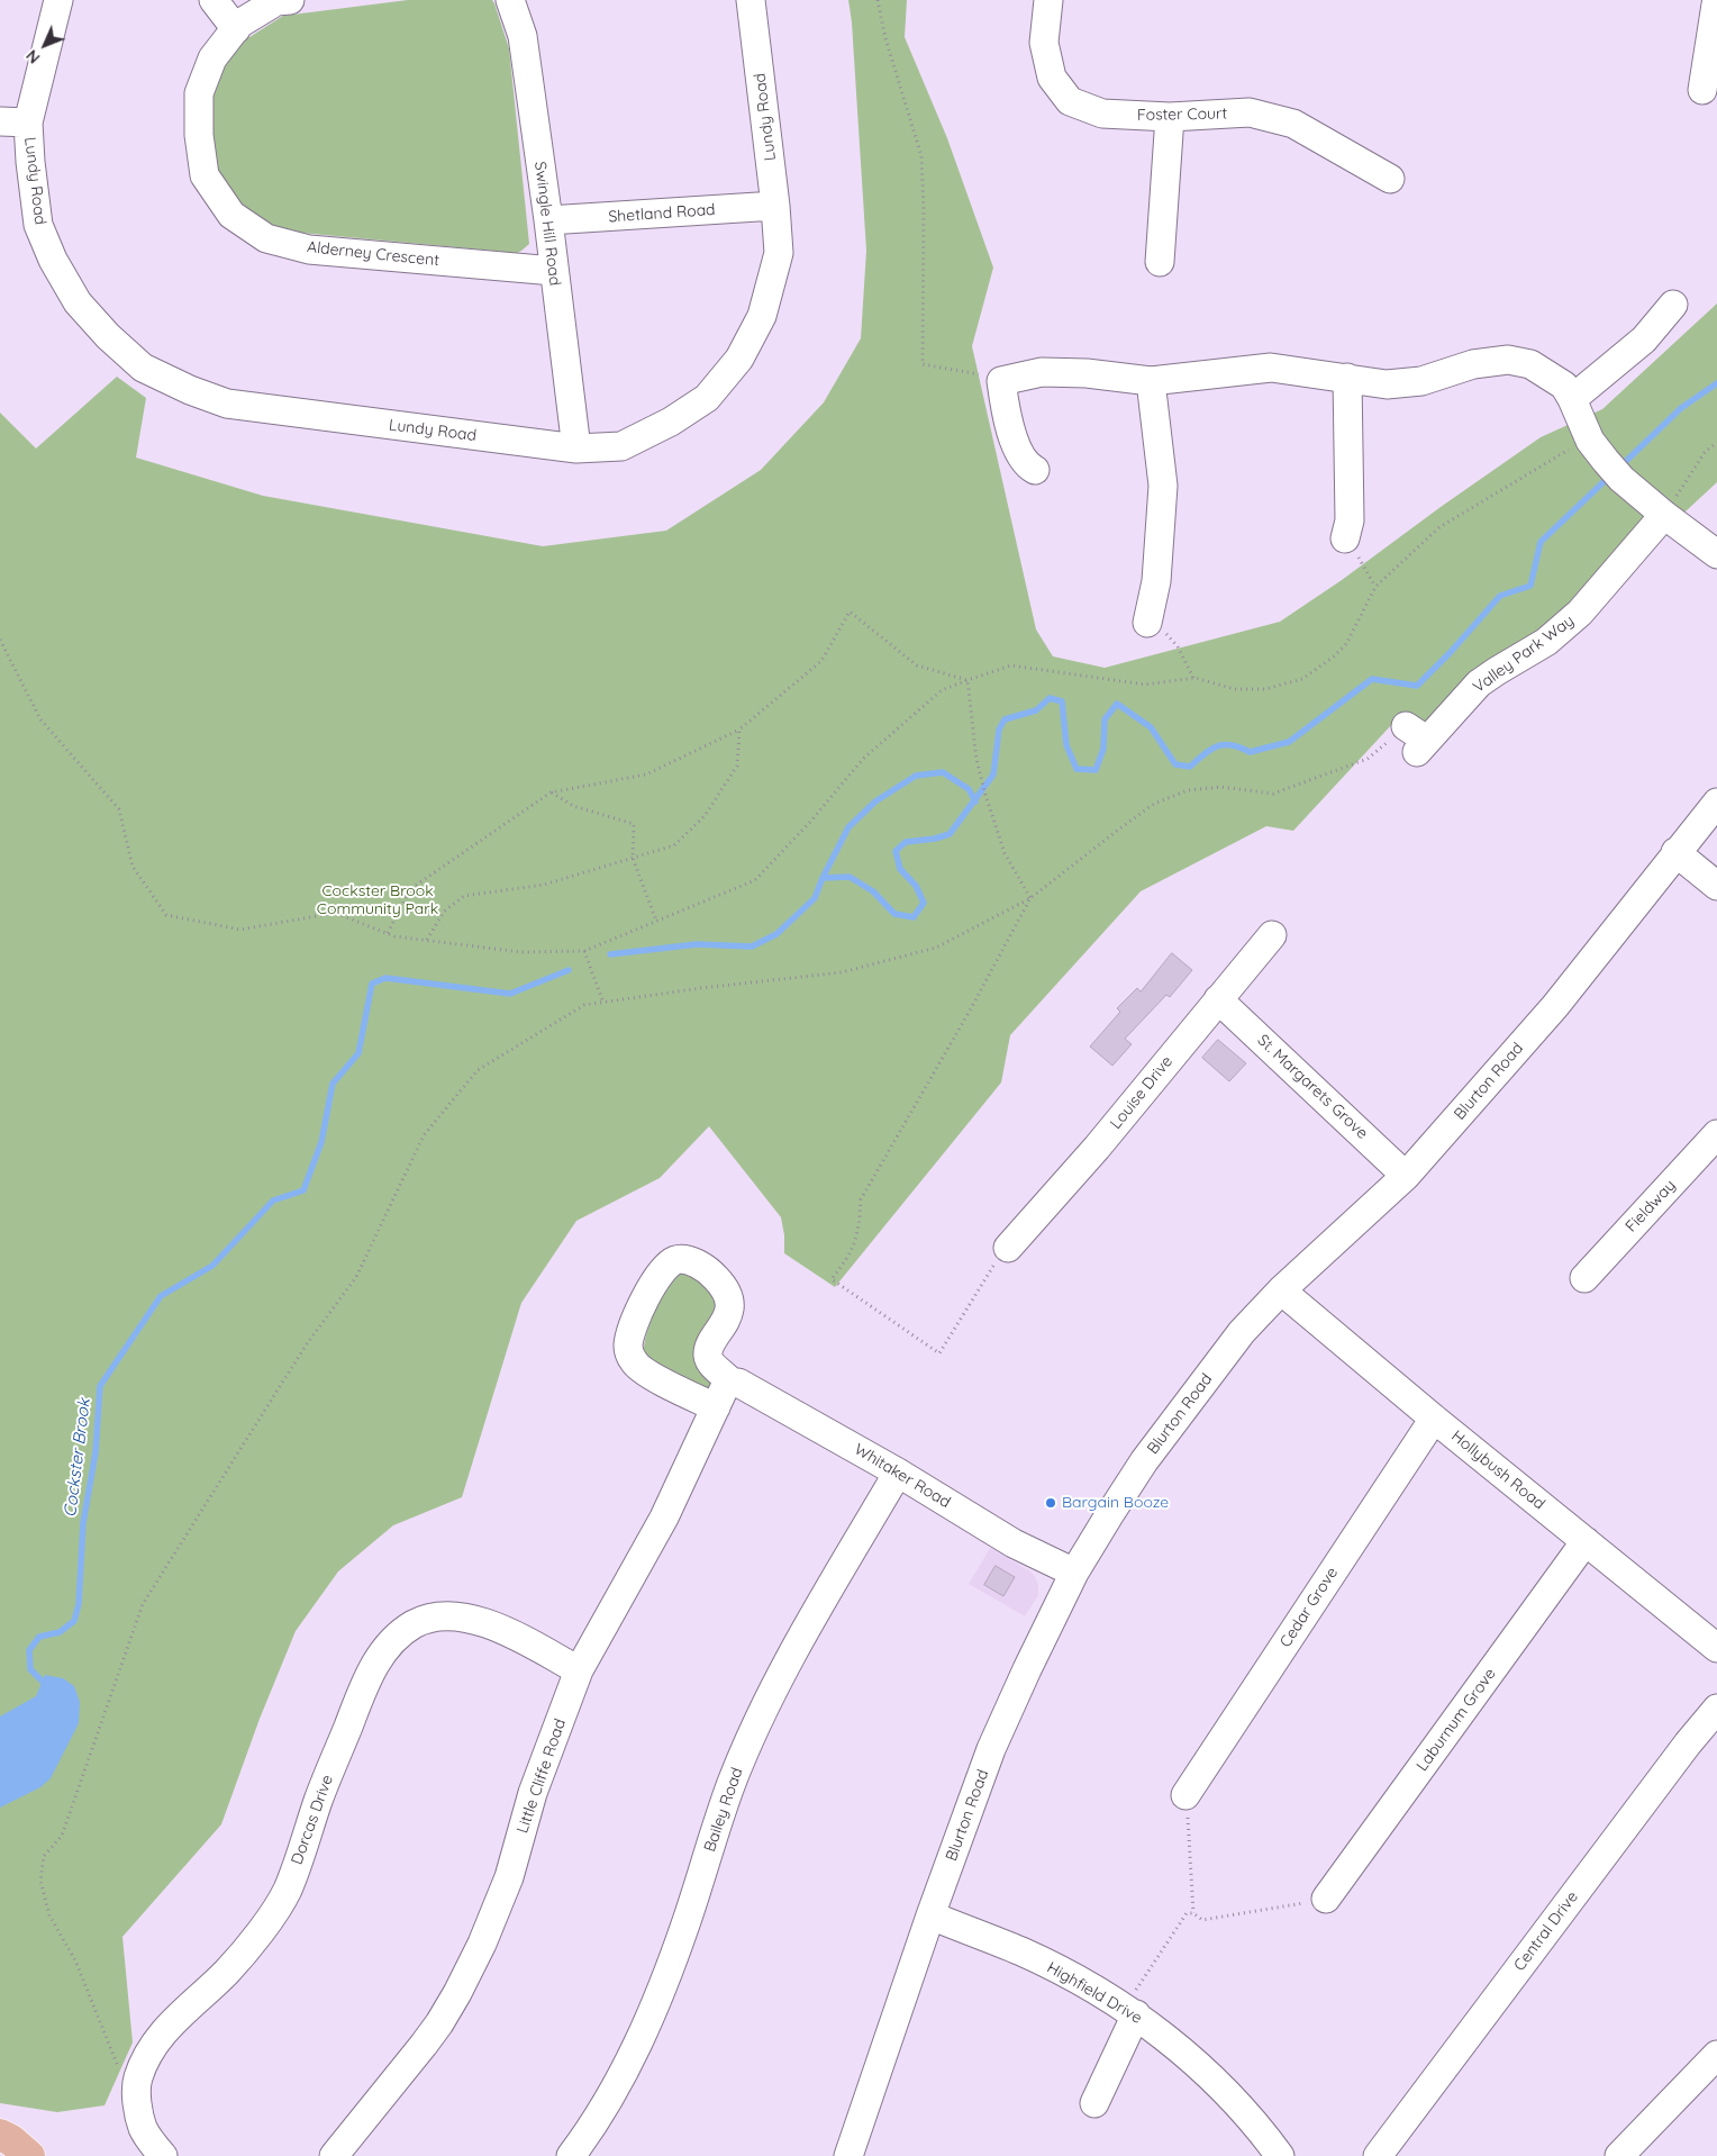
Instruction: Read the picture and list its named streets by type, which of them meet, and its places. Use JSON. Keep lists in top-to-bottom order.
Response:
{
  "streets": {
    "street": [
      "Foster Court",
      "Lundy Road",
      "Shetland Road",
      "Swingle Hill Road",
      "Alderney Crescent",
      "Valley Park Way",
      "Blurton Road",
      "St. Margarets Grove",
      "Louise Drive",
      "Fieldway",
      "Hollybush Road",
      "Whitaker Road",
      "Cedar Grove",
      "Laburnum Grove",
      "Little Cliffe Road",
      "Bailey Road",
      "Dorcas Drive",
      "Central Drive",
      "Highfield Drive"
    ]
  },
  "crossings": [
    ["Lundy Road", "Shetland Road"],
    ["Lundy Road", "Swingle Hill Road"],
    ["Shetland Road", "Swingle Hill Road"],
    ["Swingle Hill Road", "Alderney Crescent"],
    ["Blurton Road", "St. Margarets Grove"],
    ["Blurton Road", "Hollybush Road"],
    ["Blurton Road", "Whitaker Road"],
    ["Blurton Road", "Highfield Drive"],
    ["St. Margarets Grove", "Louise Drive"],
    ["Hollybush Road", "Cedar Grove"],
    ["Hollybush Road", "Laburnum Grove"],
    ["Whitaker Road", "Little Cliffe Road"],
    ["Whitaker Road", "Bailey Road"],
    ["Little Cliffe Road", "Dorcas Drive"]
  ],
  "water": ["Cockster Brook"],
  "parks": ["Cockster Brook Community Park"],
  "places": ["Bargain Booze"],
  "north": "bottom left"
}
